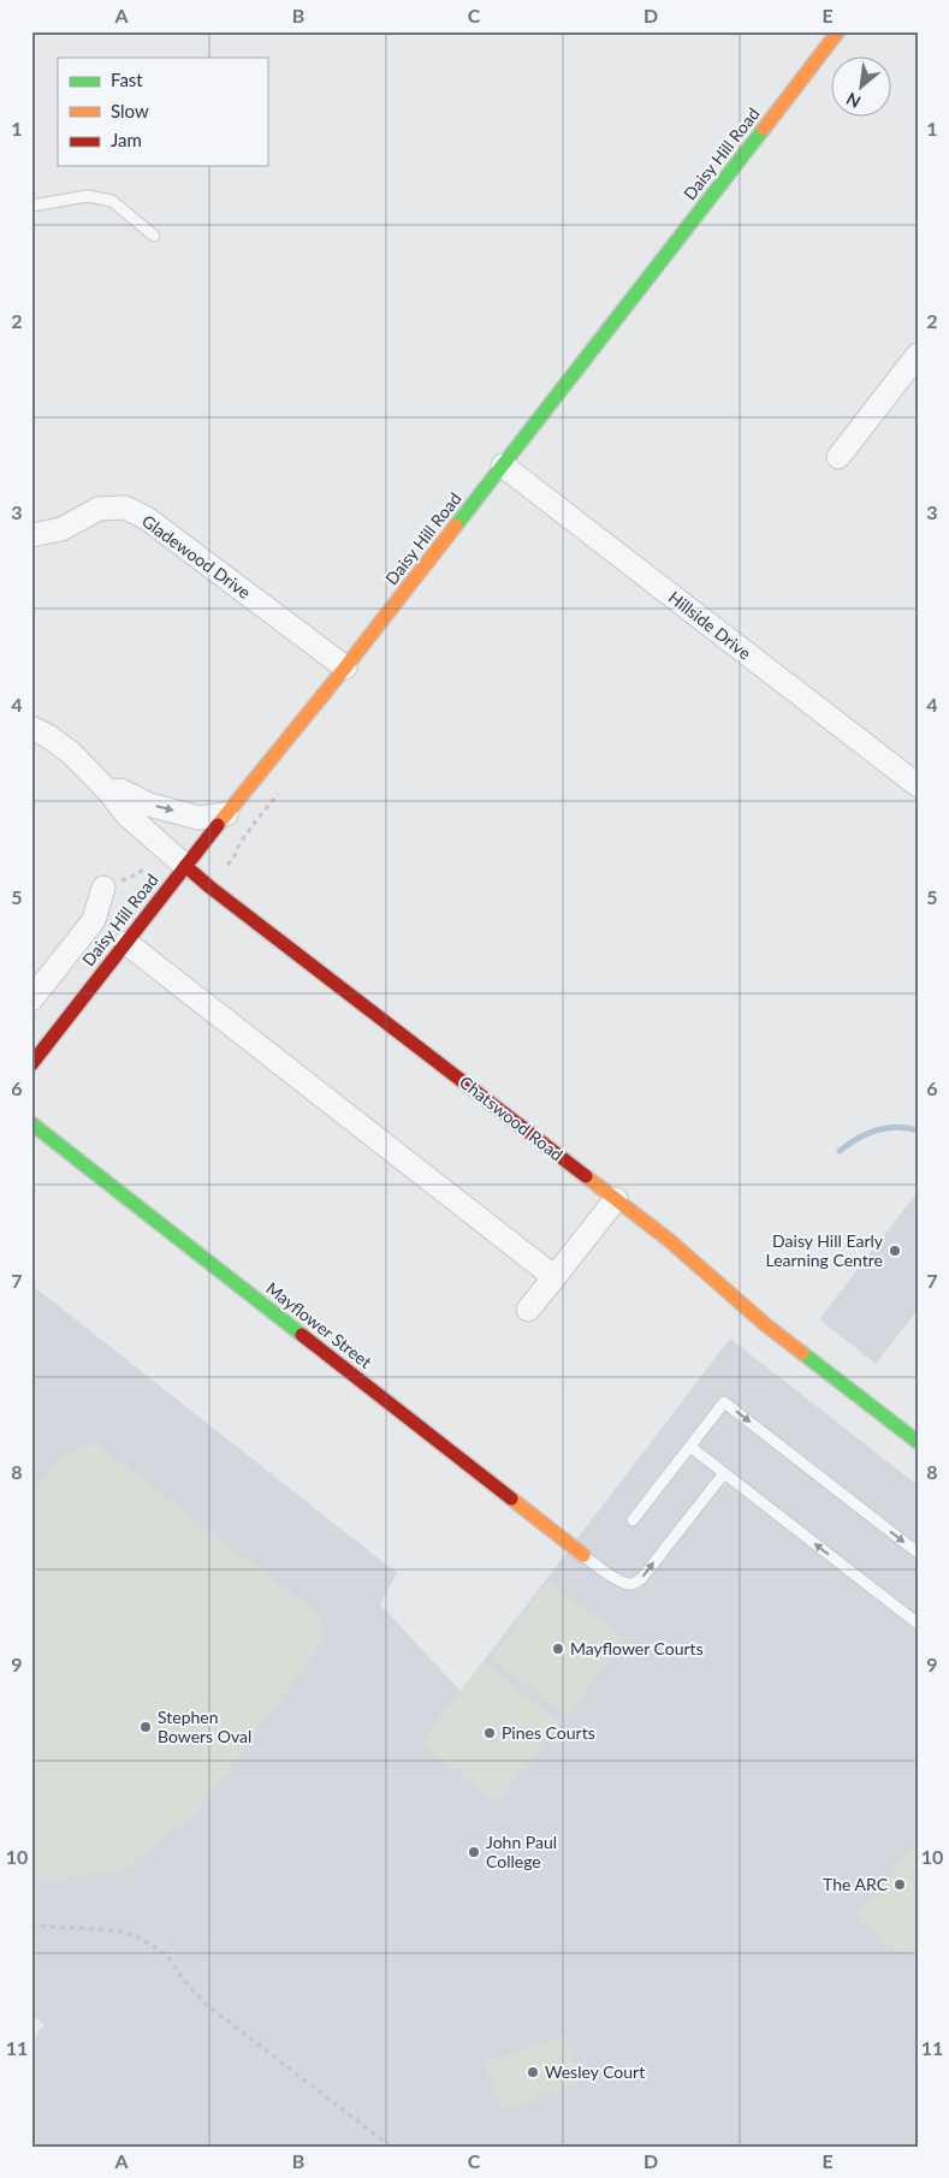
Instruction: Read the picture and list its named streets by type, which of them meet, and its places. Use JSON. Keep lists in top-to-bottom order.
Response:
{
  "streets": {
    "street": [
      "Daisy Hill Road",
      "Gladewood Drive",
      "Hillside Drive",
      "Chatswood Road",
      "Mayflower Street"
    ]
  },
  "crossings": [
    ["Daisy Hill Road", "Gladewood Drive"],
    ["Daisy Hill Road", "Hillside Drive"],
    ["Daisy Hill Road", "Chatswood Road"]
  ],
  "places": [
    "Daisy Hill Early Learning Centre",
    "Mayflower Courts",
    "Stephen Bowers Oval",
    "Pines Courts",
    "John Paul College",
    "The ARC",
    "Wesley Court"
  ],
  "legend": ["Fast", "Slow", "Jam"],
  "north": "bottom left",
  "grid": {
    "columns": [
      "A",
      "B",
      "C",
      "D",
      "E"
    ],
    "rows": [
      "1",
      "2",
      "3",
      "4",
      "5",
      "6",
      "7",
      "8",
      "9",
      "10",
      "11"
    ]
  }
}
